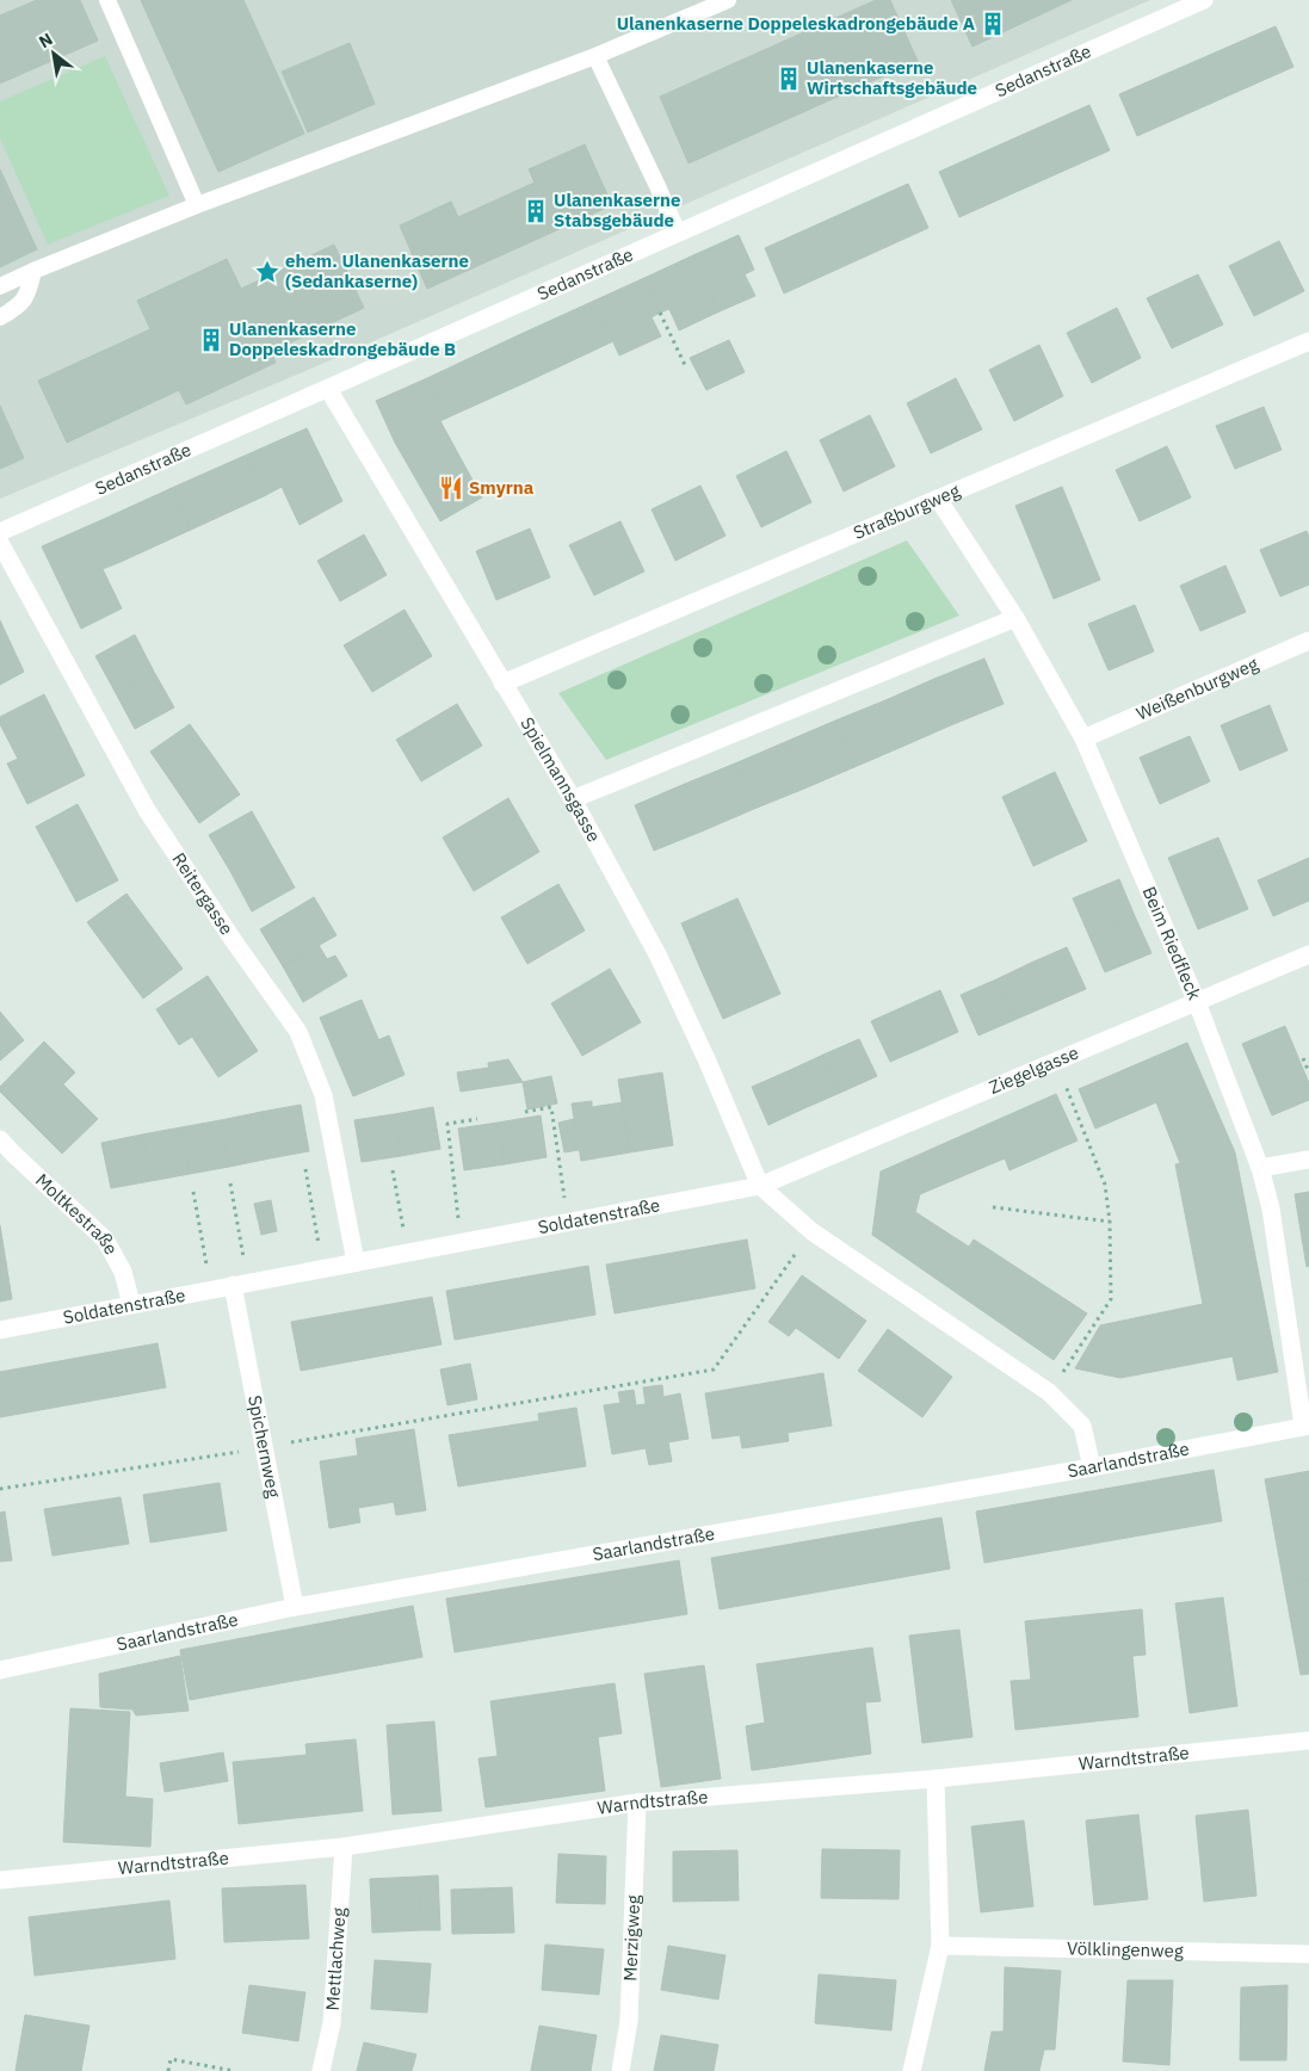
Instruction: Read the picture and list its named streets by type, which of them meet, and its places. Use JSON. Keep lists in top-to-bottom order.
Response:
{
  "streets": {
    "street": [
      "Sedanstraße",
      "Straßburgweg",
      "Weißenburgweg",
      "Spielmannsgasse",
      "Reitergasse",
      "Beim Riedfleck",
      "Ziegelgasse",
      "Moltkestraße",
      "Soldatenstraße",
      "Spichernweg",
      "Saarlandstraße",
      "Warndtstraße",
      "Merzigweg",
      "Völklingenweg",
      "Mettlachweg"
    ]
  },
  "crossings": [
    ["Sedanstraße", "Spielmannsgasse"],
    ["Straßburgweg", "Spielmannsgasse"],
    ["Straßburgweg", "Beim Riedfleck"],
    ["Weißenburgweg", "Beim Riedfleck"],
    ["Spielmannsgasse", "Ziegelgasse"],
    ["Spielmannsgasse", "Soldatenstraße"],
    ["Reitergasse", "Soldatenstraße"],
    ["Beim Riedfleck", "Ziegelgasse"],
    ["Beim Riedfleck", "Saarlandstraße"],
    ["Ziegelgasse", "Soldatenstraße"],
    ["Moltkestraße", "Soldatenstraße"],
    ["Soldatenstraße", "Spichernweg"],
    ["Spichernweg", "Saarlandstraße"],
    ["Warndtstraße", "Merzigweg"],
    ["Warndtstraße", "Mettlachweg"]
  ],
  "places": {
    "building": [
      "Ulanenkaserne Doppeleskadrongebäude A",
      "Ulanenkaserne Wirtschaftsgebäude",
      "Ulanenkaserne Stabsgebäude",
      "Ulanenkaserne Doppeleskadrongebäude B"
    ],
    "place": ["ehem. Ulanenkaserne (Sedankaserne)"],
    "restaurant": ["Smyrna"]
  },
  "north": "top left"
}
